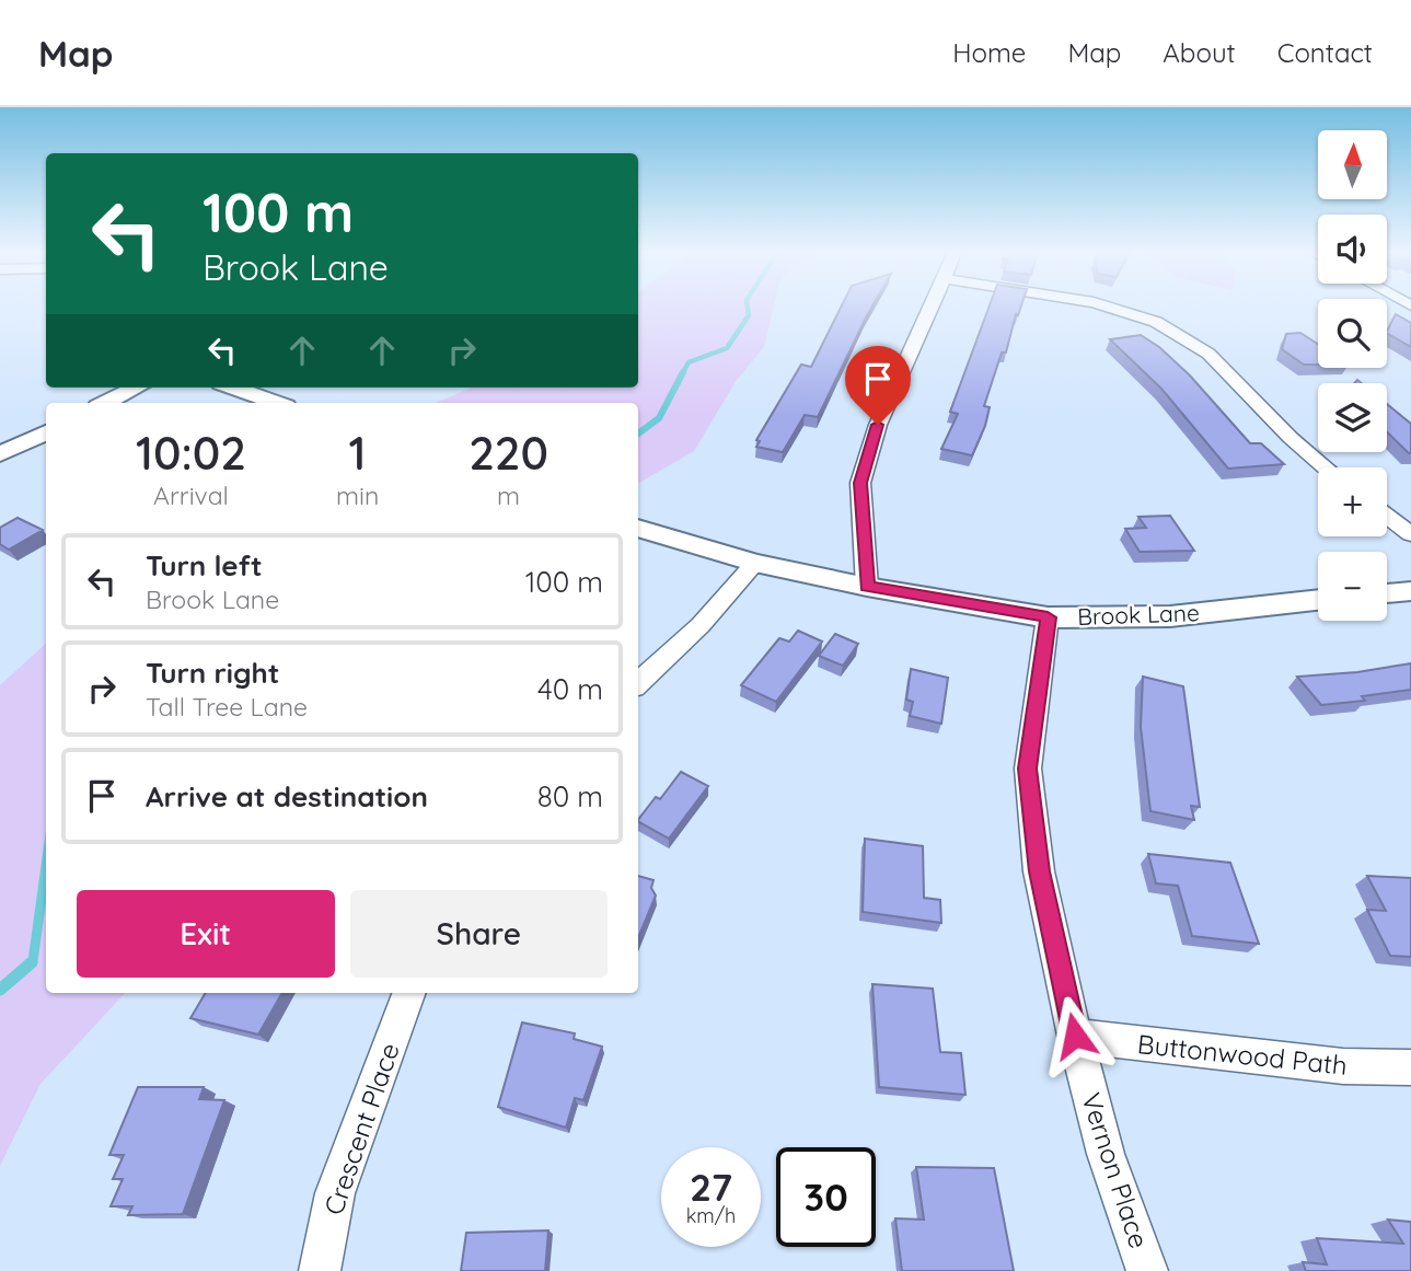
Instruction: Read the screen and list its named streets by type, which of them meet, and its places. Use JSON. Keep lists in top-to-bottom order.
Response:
{
  "streets": {
    "street": [
      "Brook Lane",
      "Buttonwood Path",
      "Crescent Place",
      "Vernon Place"
    ]
  },
  "crossings": [
    ["Brook Lane", "Vernon Place"],
    ["Buttonwood Path", "Vernon Place"]
  ],
  "north": "top",
  "page": {
    "header": "Map",
    "nav": [
      "Home",
      "Map",
      "About",
      "Contact"
    ],
    "map_buttons": ["+", "−"],
    "turn": ["100 m", "Brook Lane"],
    "eta": [
      "10:02",
      "Arrival",
      "1",
      "min",
      "220",
      "m"
    ],
    "list": [
      {
        "name": "Turn left",
        "note": "Brook Lane",
        "value": "100 m"
      },
      {
        "name": "Turn right",
        "note": "Tall Tree Lane",
        "value": "40 m"
      },
      {
        "name": "Arrive at destination",
        "value": "80 m"
      }
    ],
    "buttons": ["Exit", "Share"],
    "speed": "27 km/h",
    "limit": "30"
  }
}
